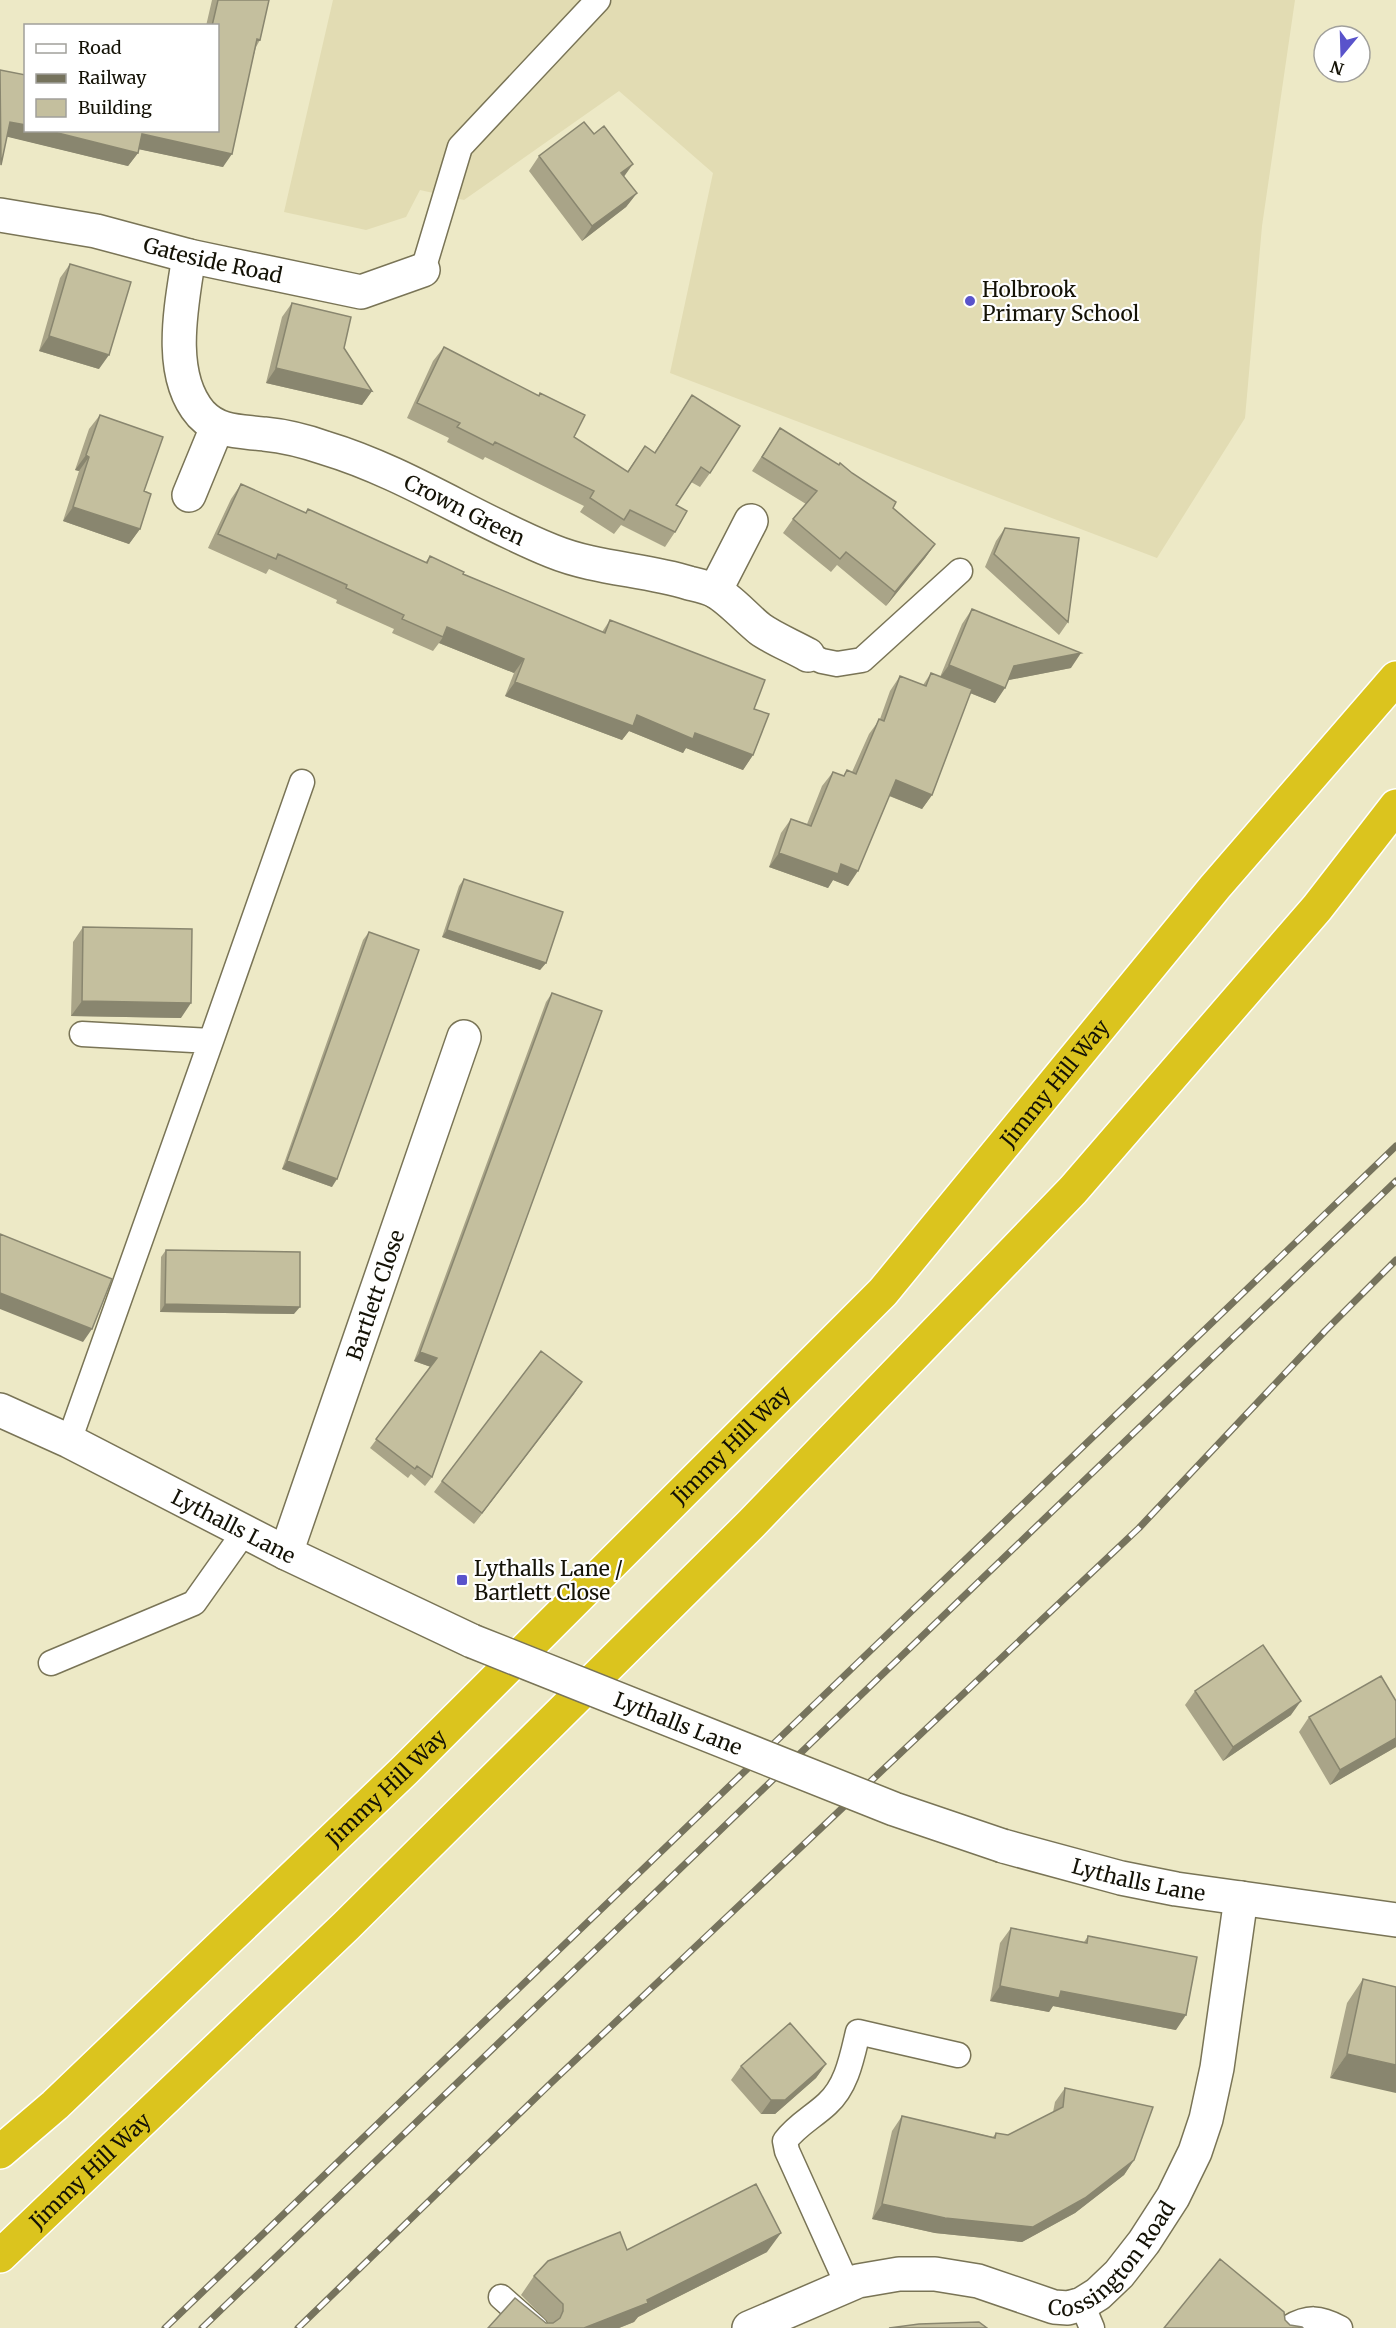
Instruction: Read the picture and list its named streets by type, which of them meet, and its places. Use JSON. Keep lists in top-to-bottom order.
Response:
{
  "streets": {
    "highway": ["Jimmy Hill Way"],
    "street": [
      "Gateside Road",
      "Crown Green",
      "Bartlett Close",
      "Lythalls Lane",
      "Cossington Road"
    ]
  },
  "crossings": [
    ["Bartlett Close", "Lythalls Lane"],
    ["Lythalls Lane", "Cossington Road"]
  ],
  "places": {
    "other": ["Holbrook Primary School"],
    "transit": ["Lythalls Lane / Bartlett Close"]
  },
  "legend": ["Road", "Railway", "Building"],
  "north": "bottom"
}
